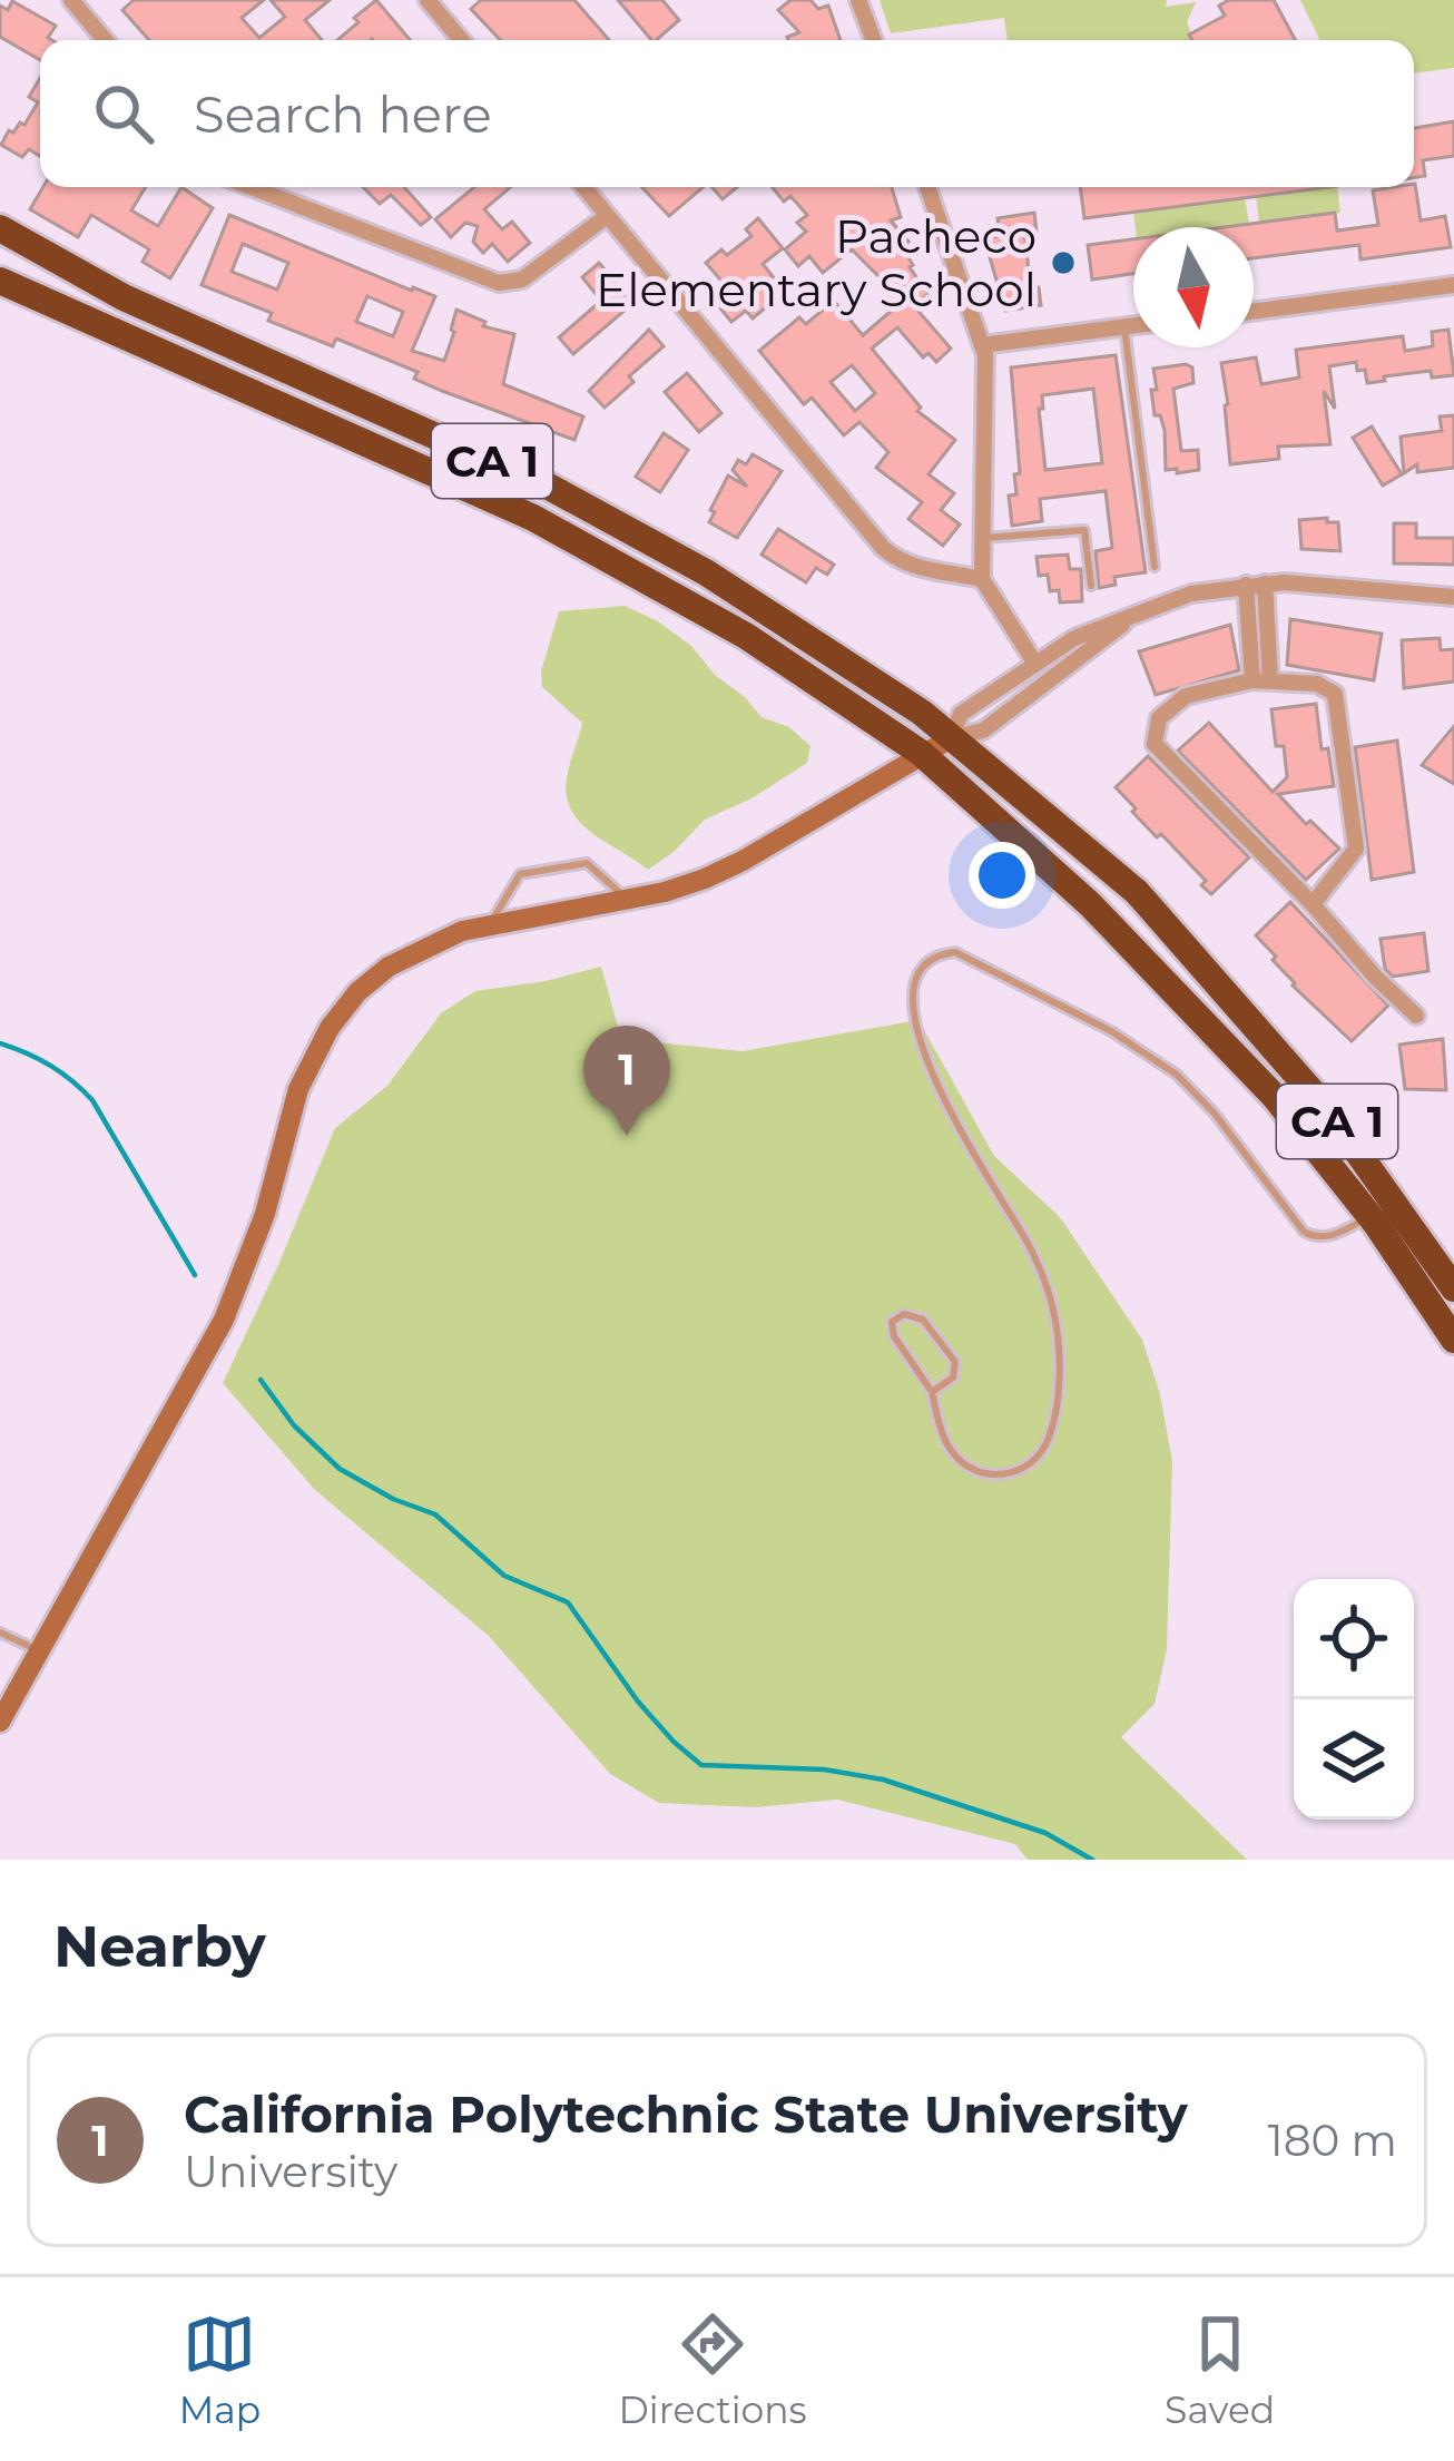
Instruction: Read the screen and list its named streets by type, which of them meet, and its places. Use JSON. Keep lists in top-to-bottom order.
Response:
{
  "streets": {
    "highway": ["CA 1"]
  },
  "places": ["Pacheco Elementary School"],
  "north": "bottom",
  "page": {
    "search": "Search here",
    "pins": "1",
    "heading": "Nearby",
    "list": [
      {
        "mark": "1",
        "name": "California Polytechnic State University",
        "note": "University",
        "value": "180 m"
      }
    ],
    "nav": ["Map", "Directions", "Saved"]
  }
}
